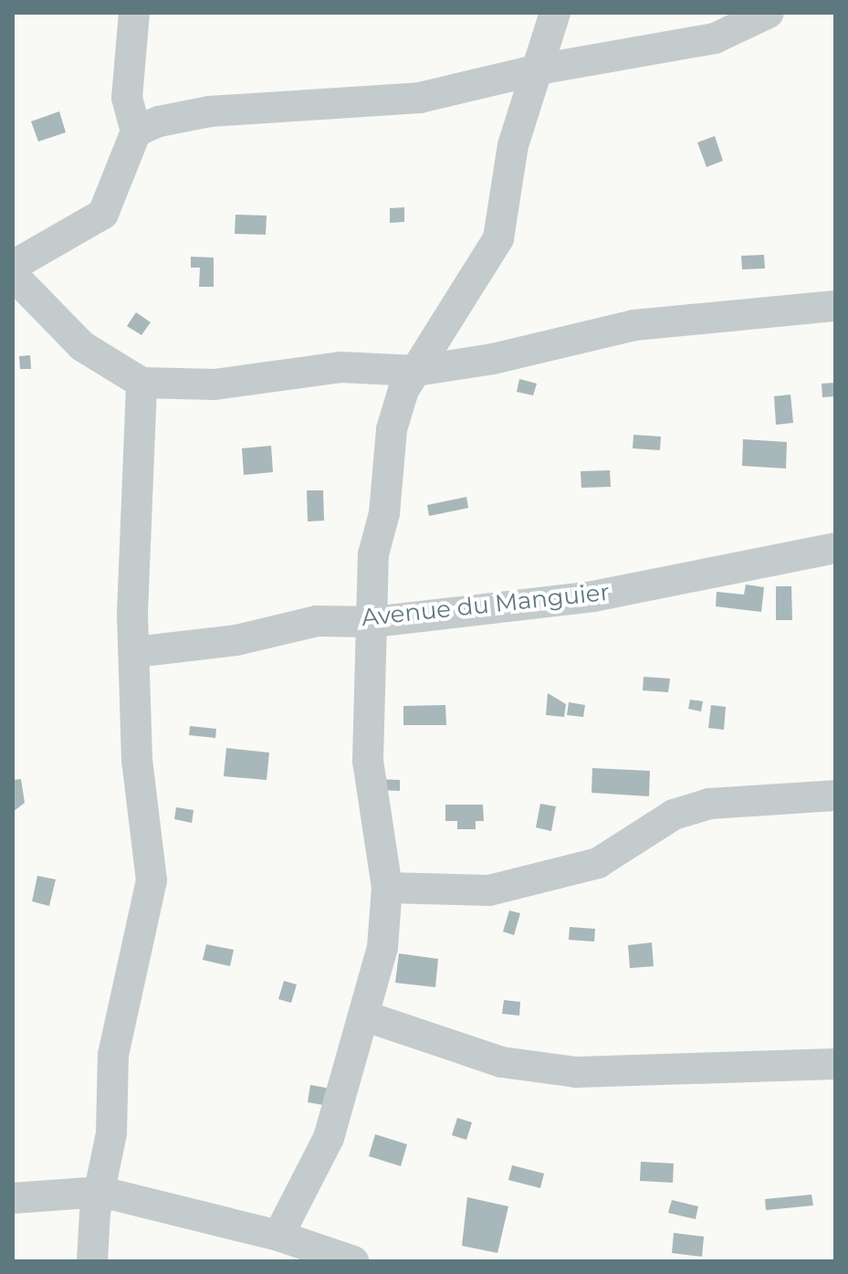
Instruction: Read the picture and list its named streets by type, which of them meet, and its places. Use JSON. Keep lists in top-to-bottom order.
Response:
{
  "streets": {
    "street": ["Avenue du Manguier"]
  }
}
